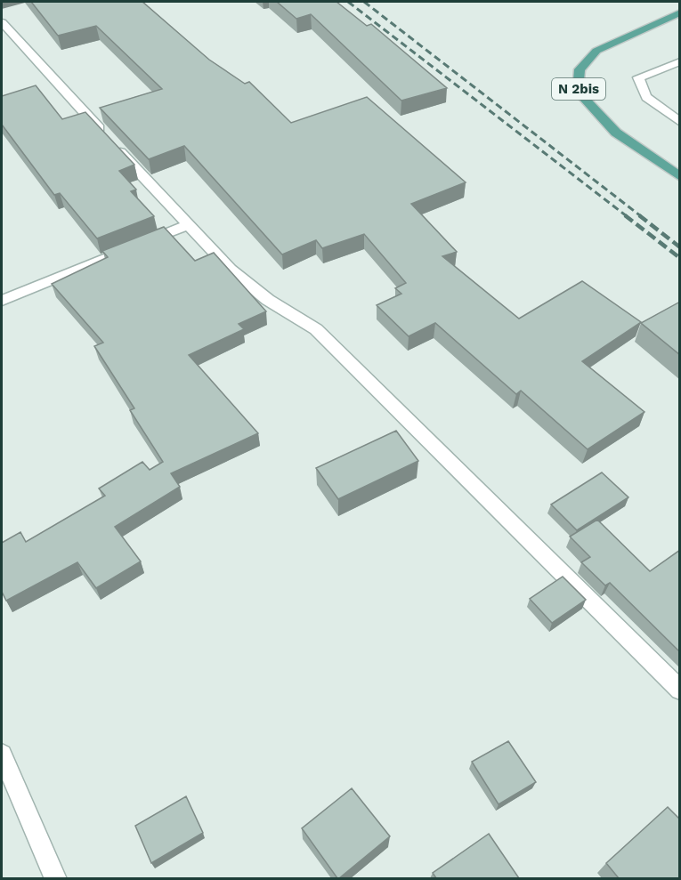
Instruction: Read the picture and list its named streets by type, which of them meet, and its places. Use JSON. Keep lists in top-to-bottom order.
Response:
{
  "streets": {
    "main road": ["N 2bis"]
  }
}
